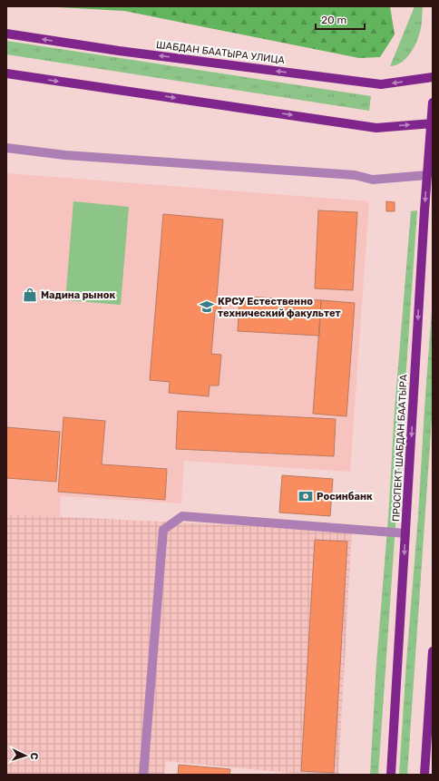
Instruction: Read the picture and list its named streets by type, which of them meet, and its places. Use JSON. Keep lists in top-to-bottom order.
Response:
{
  "streets": {
    "main road": ["ШАБДАН БААТЫРА УЛИЦА", "ПРОСПЕКТ ШАБДАН БААТЫРА"]
  },
  "one_way": ["ПРОСПЕКТ ШАБДАН БААТЫРА"],
  "places": {
    "shop": ["Мадина рынок"],
    "school or university": ["КРСУ Естественно технический факультет"],
    "bank": ["Росинбанк"]
  },
  "scale_bar": "20 m",
  "north": "right"
}
